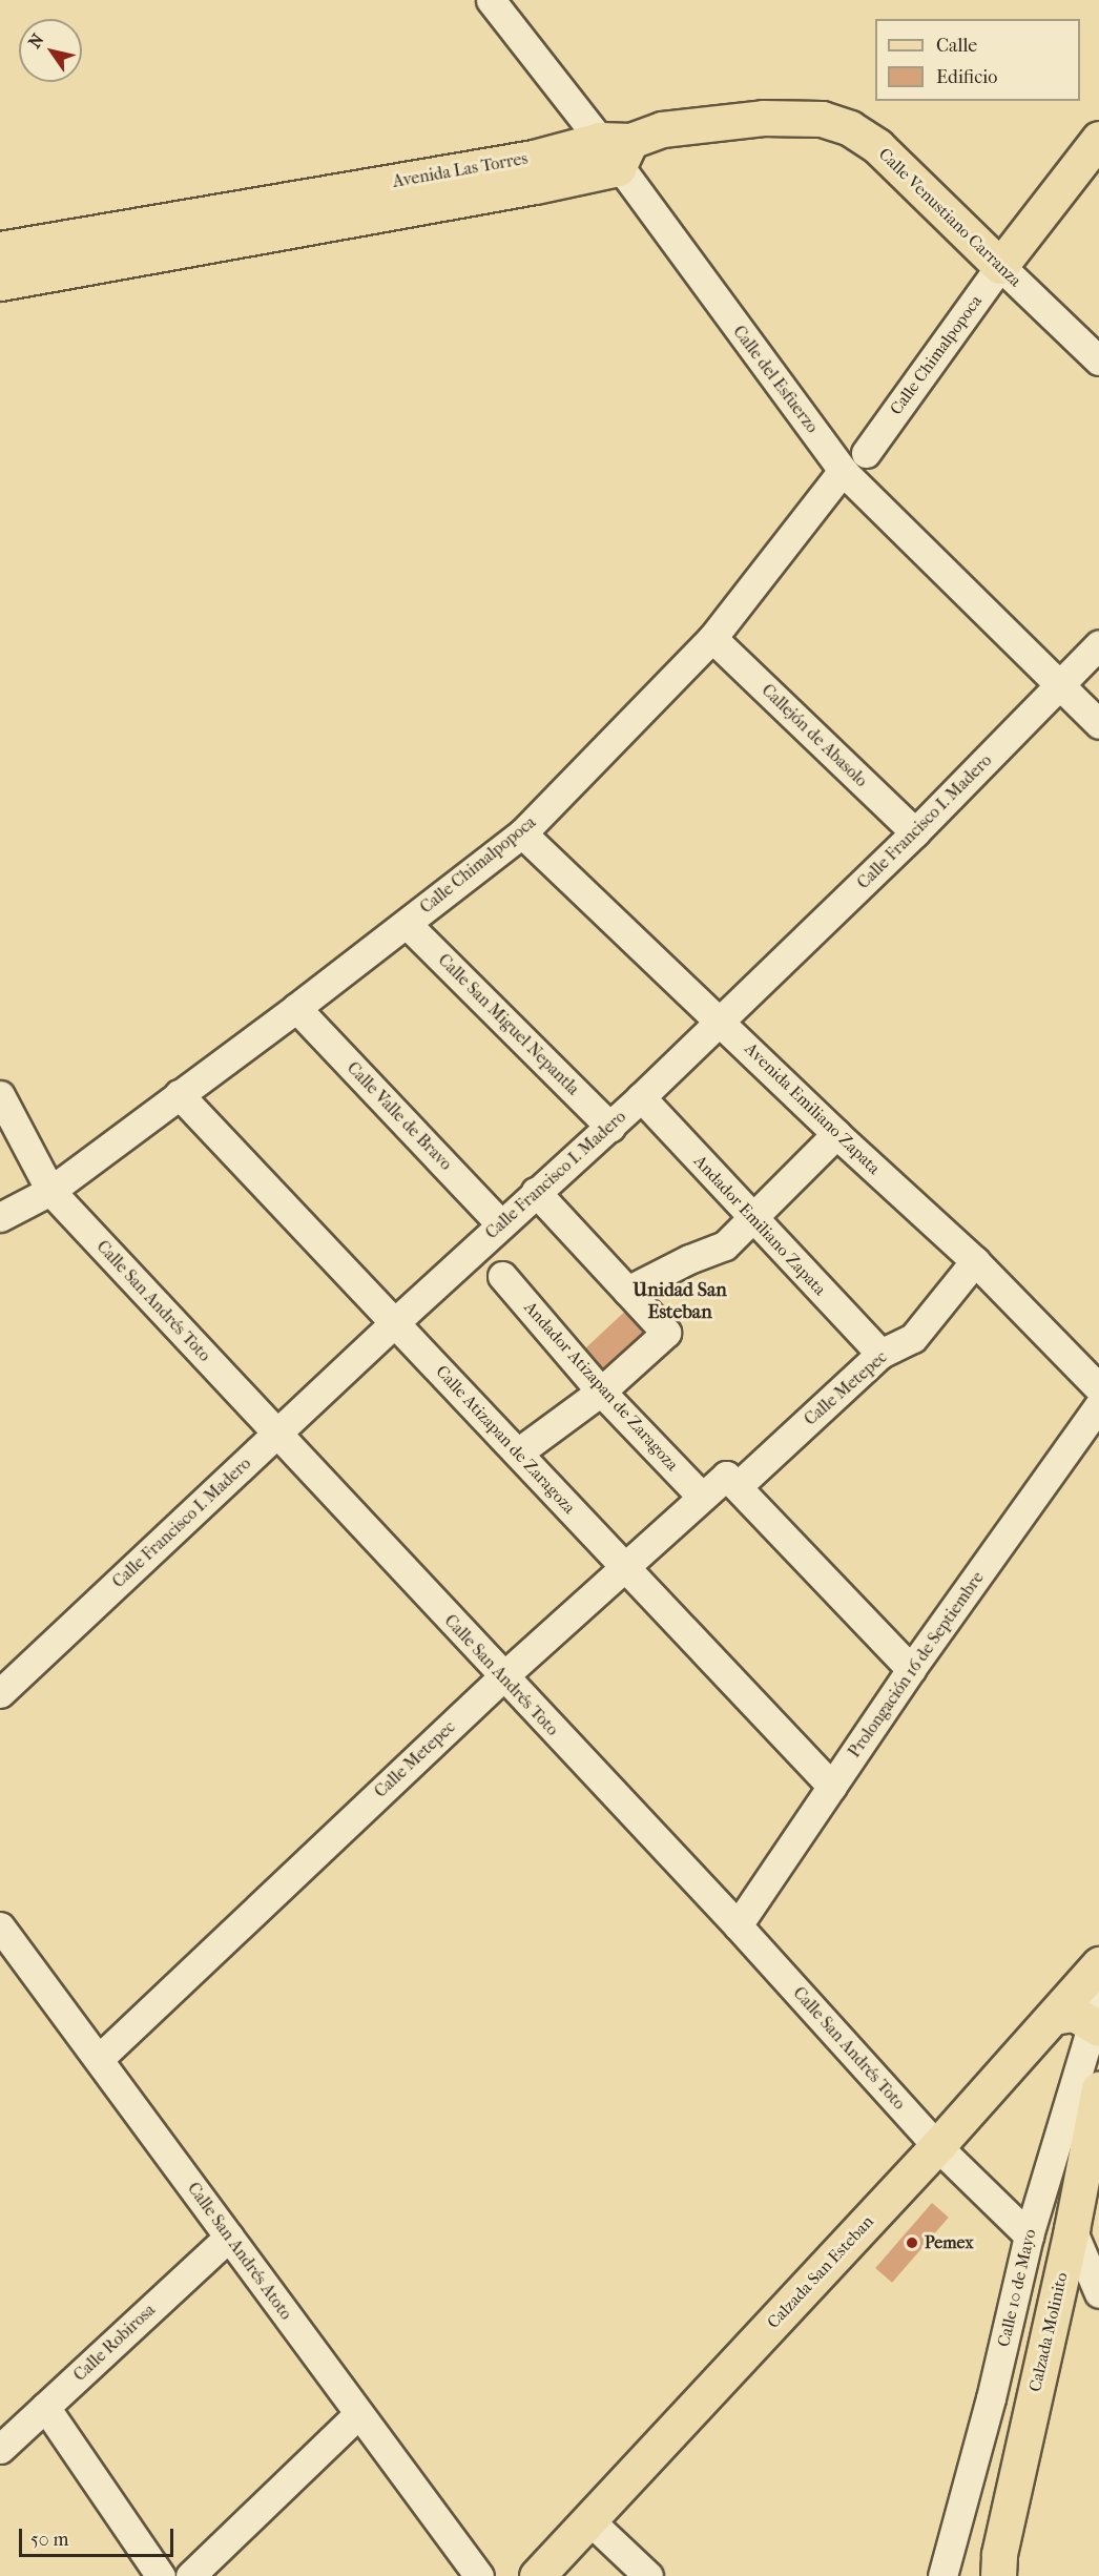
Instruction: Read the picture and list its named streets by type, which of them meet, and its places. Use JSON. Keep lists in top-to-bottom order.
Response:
{
  "streets": {
    "main road": [
      "Avenida Las Torres",
      "Calle Venustiano Carranza",
      "Calle Chimalpopoca",
      "Calzada San Esteban",
      "Calzada Molinito"
    ],
    "street": [
      "Calle del Esfuerzo",
      "Callejón de Abasolo",
      "Calle Francisco I. Madero",
      "Calle San Miguel Nepantla",
      "Avenida Emiliano Zapata",
      "Calle Valle de Bravo",
      "Andador Emiliano Zapata",
      "Calle San Andrés Toto",
      "Andador Atizapan de Zaragoza",
      "Calle Metepec",
      "Calle Atizapan de Zaragoza",
      "Prolongación 16 de Septiembre",
      "Calle San Andrés Atoto",
      "Calle 10 de Mayo",
      "Calle Robirosa"
    ]
  },
  "crossings": [
    ["Avenida Las Torres", "Calle Venustiano Carranza"],
    ["Avenida Las Torres", "Calle del Esfuerzo"],
    ["Calle Venustiano Carranza", "Calle Chimalpopoca"],
    ["Calle Venustiano Carranza", "Calle del Esfuerzo"],
    ["Calle Chimalpopoca", "Calle del Esfuerzo"],
    ["Calle Chimalpopoca", "Callejón de Abasolo"],
    ["Calle Chimalpopoca", "Calle San Miguel Nepantla"],
    ["Calle Chimalpopoca", "Avenida Emiliano Zapata"],
    ["Calle Chimalpopoca", "Calle Valle de Bravo"],
    ["Calle Chimalpopoca", "Calle San Andrés Toto"],
    ["Calle Chimalpopoca", "Calle Atizapan de Zaragoza"],
    ["Calle del Esfuerzo", "Calle Francisco I. Madero"],
    ["Callejón de Abasolo", "Calle Francisco I. Madero"],
    ["Calle Francisco I. Madero", "Calle San Miguel Nepantla"],
    ["Calle Francisco I. Madero", "Avenida Emiliano Zapata"],
    ["Calle Francisco I. Madero", "Calle Valle de Bravo"],
    ["Calle Francisco I. Madero", "Andador Emiliano Zapata"],
    ["Calle Francisco I. Madero", "Calle San Andrés Toto"],
    ["Calle Francisco I. Madero", "Calle Atizapan de Zaragoza"],
    ["Avenida Emiliano Zapata", "Calle Metepec"],
    ["Andador Emiliano Zapata", "Calle Metepec"],
    ["Calle San Andrés Toto", "Calle Metepec"],
    ["Calle San Andrés Toto", "Prolongación 16 de Septiembre"],
    ["Calle San Andrés Toto", "Calzada San Esteban"],
    ["Calle San Andrés Toto", "Calle 10 de Mayo"],
    ["Andador Atizapan de Zaragoza", "Calle Metepec"],
    ["Calle Metepec", "Calle Atizapan de Zaragoza"],
    ["Calle Metepec", "Calle San Andrés Atoto"],
    ["Calle Atizapan de Zaragoza", "Prolongación 16 de Septiembre"],
    ["Calle San Andrés Atoto", "Calle Robirosa"]
  ],
  "districts": ["Unidad San Esteban"],
  "places": ["Pemex"],
  "legend": ["Calle", "Edificio"],
  "scale_bar": "50 m",
  "north": "top left"
}
